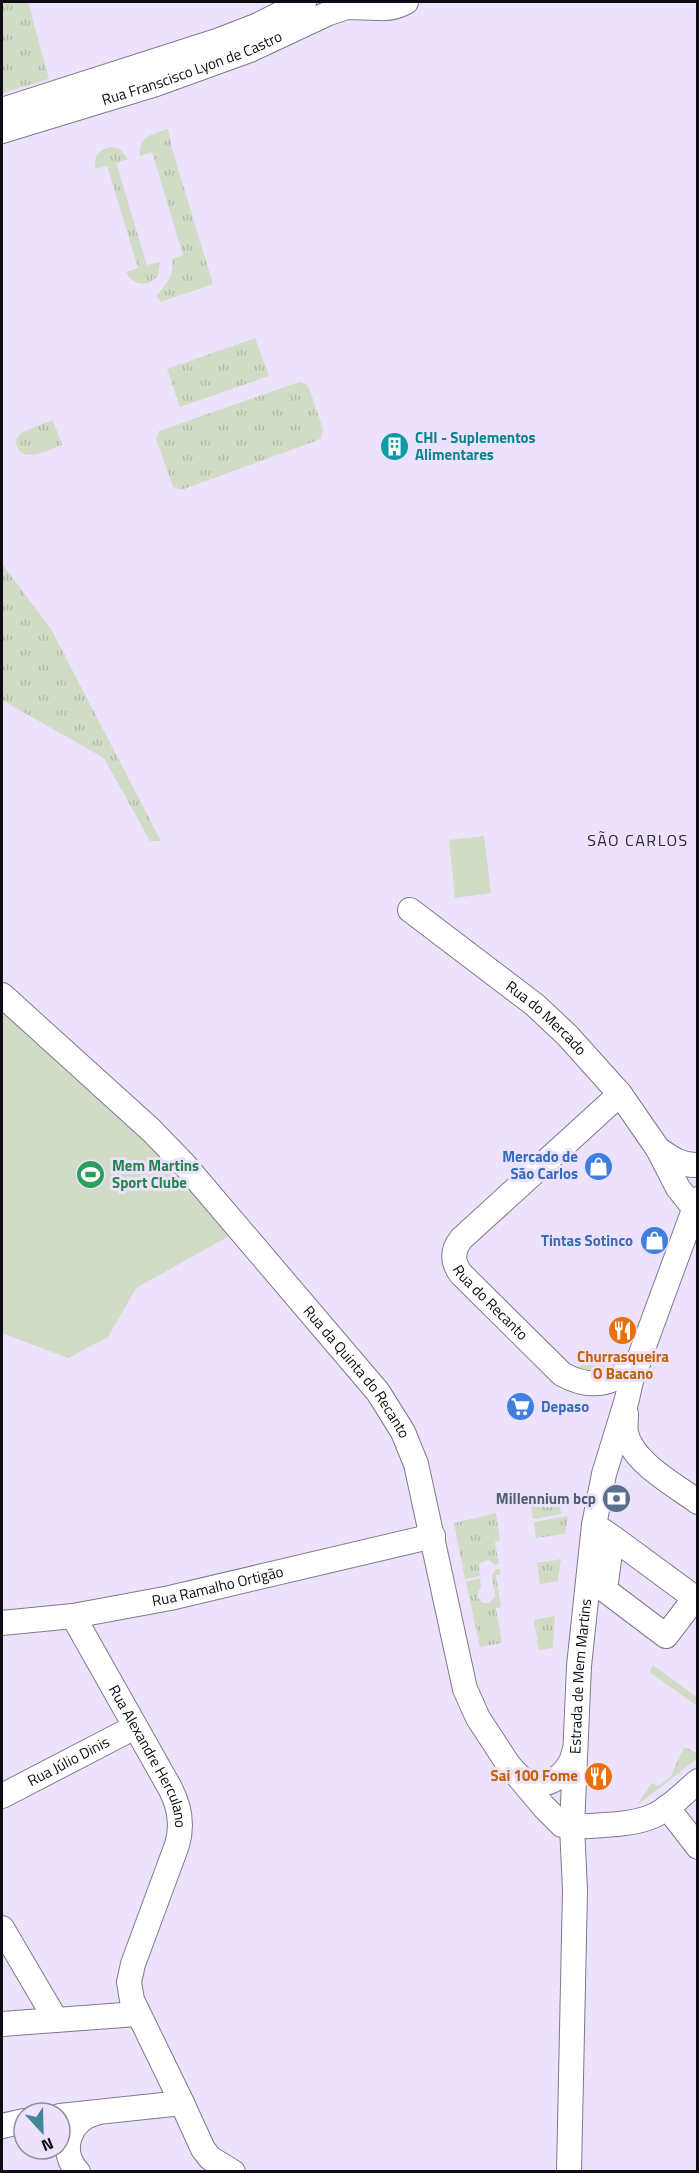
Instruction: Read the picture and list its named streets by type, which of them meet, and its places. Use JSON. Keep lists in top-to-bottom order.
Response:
{
  "streets": {
    "street": [
      "Rua Franscisco Lyon de Castro",
      "Rua do Mercado",
      "Rua do Recanto",
      "Rua da Quinta do Recanto",
      "Rua Ramalho Ortigão",
      "Estrada de Mem Martins",
      "Rua Alexandre Herculano",
      "Rua Júlio Dinis"
    ]
  },
  "crossings": [
    ["Rua do Mercado", "Rua do Recanto"],
    ["Rua do Mercado", "Estrada de Mem Martins"],
    ["Rua do Recanto", "Estrada de Mem Martins"],
    ["Rua da Quinta do Recanto", "Rua Ramalho Ortigão"],
    ["Rua da Quinta do Recanto", "Estrada de Mem Martins"],
    ["Rua Ramalho Ortigão", "Rua Alexandre Herculano"],
    ["Rua Alexandre Herculano", "Rua Júlio Dinis"]
  ],
  "districts": ["SÃO CARLOS"],
  "places": {
    "building": ["CHI - Suplementos Alimentares"],
    "shop": ["Mercado de São Carlos", "Tintas Sotinco"],
    "sports": ["Mem Martins Sport Clube"],
    "restaurant": ["Churrasqueira O Bacano", "Sai 100 Fome"],
    "supermarket": ["Depaso"],
    "bank": ["Millennium bcp"]
  },
  "north": "bottom"
}
